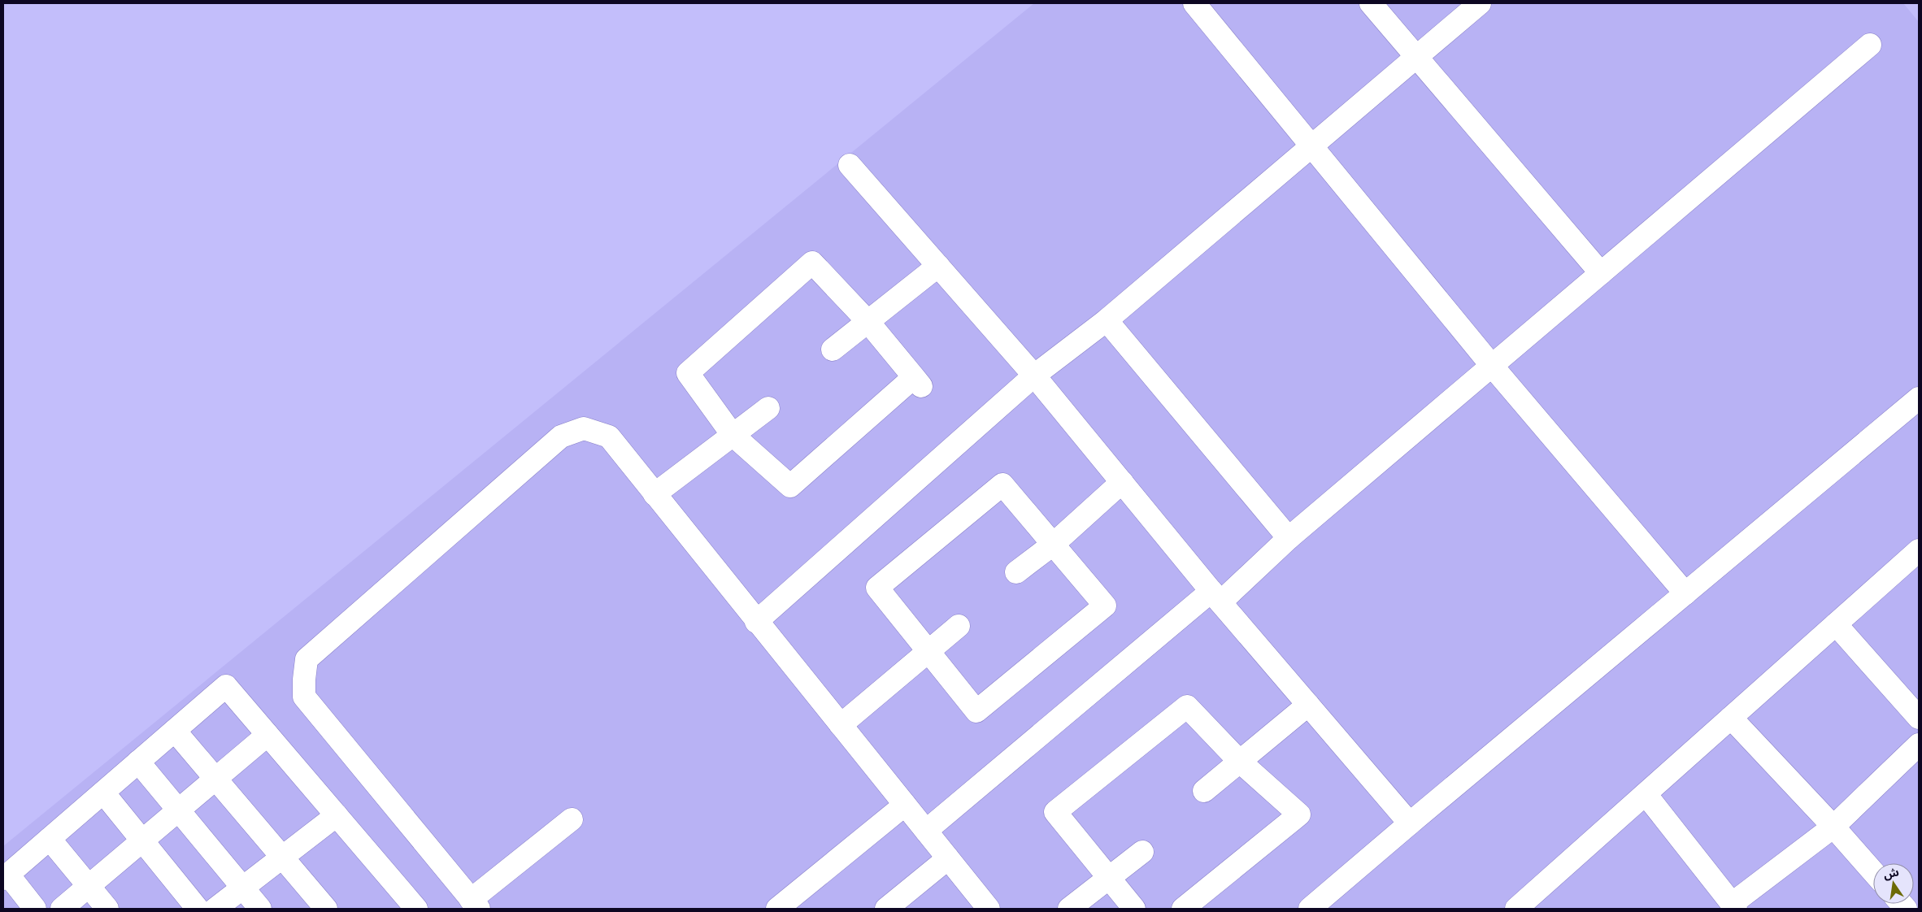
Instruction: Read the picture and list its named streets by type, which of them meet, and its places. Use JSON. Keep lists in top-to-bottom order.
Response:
{
  "north": "top"
}
